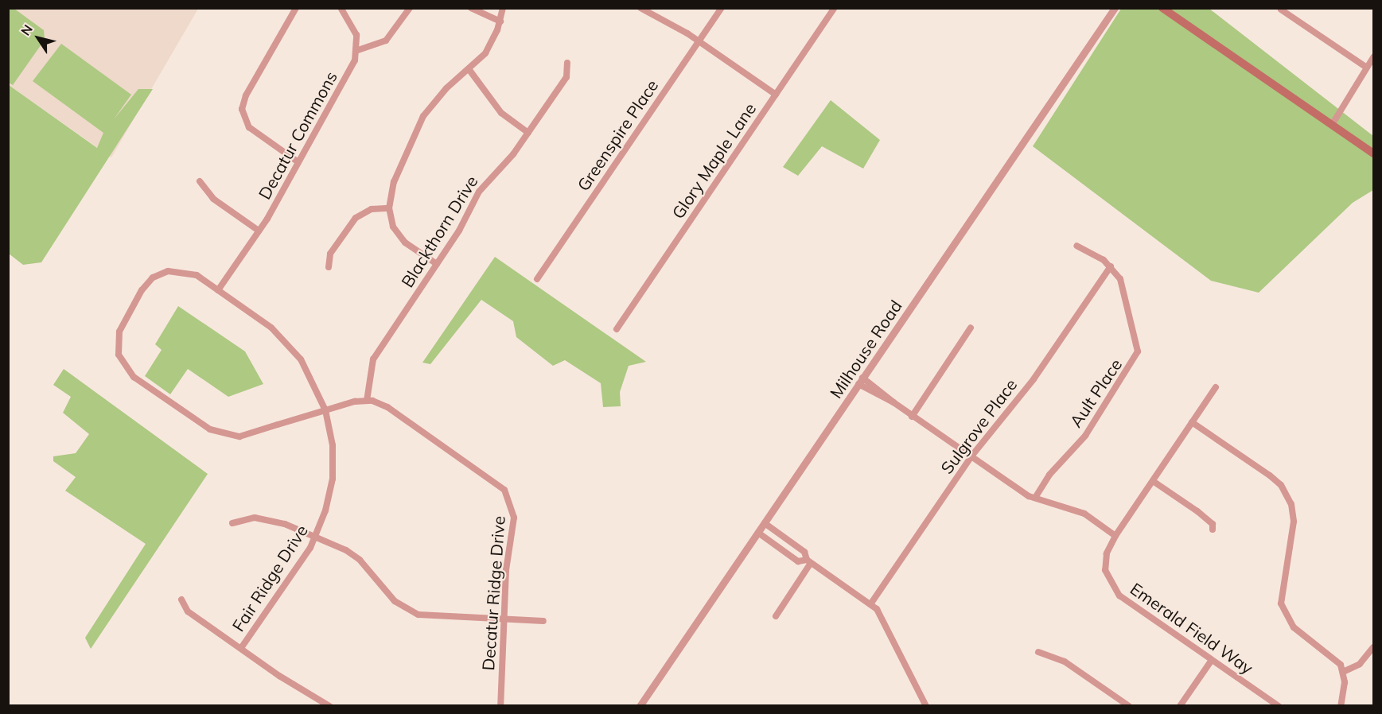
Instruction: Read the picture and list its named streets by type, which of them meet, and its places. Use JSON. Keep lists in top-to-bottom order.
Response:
{
  "streets": {
    "street": [
      "Decatur Commons",
      "Greenspire Place",
      "Glory Maple Lane",
      "Blackthorn Drive",
      "Milhouse Road",
      "Ault Place",
      "Sulgrove Place",
      "Fair Ridge Drive",
      "Decatur Ridge Drive",
      "Emerald Field Way"
    ]
  },
  "crossings": [
    ["Decatur Commons", "Fair Ridge Drive"],
    ["Blackthorn Drive", "Decatur Ridge Drive"],
    ["Ault Place", "Sulgrove Place"]
  ],
  "north": "top left"
}
